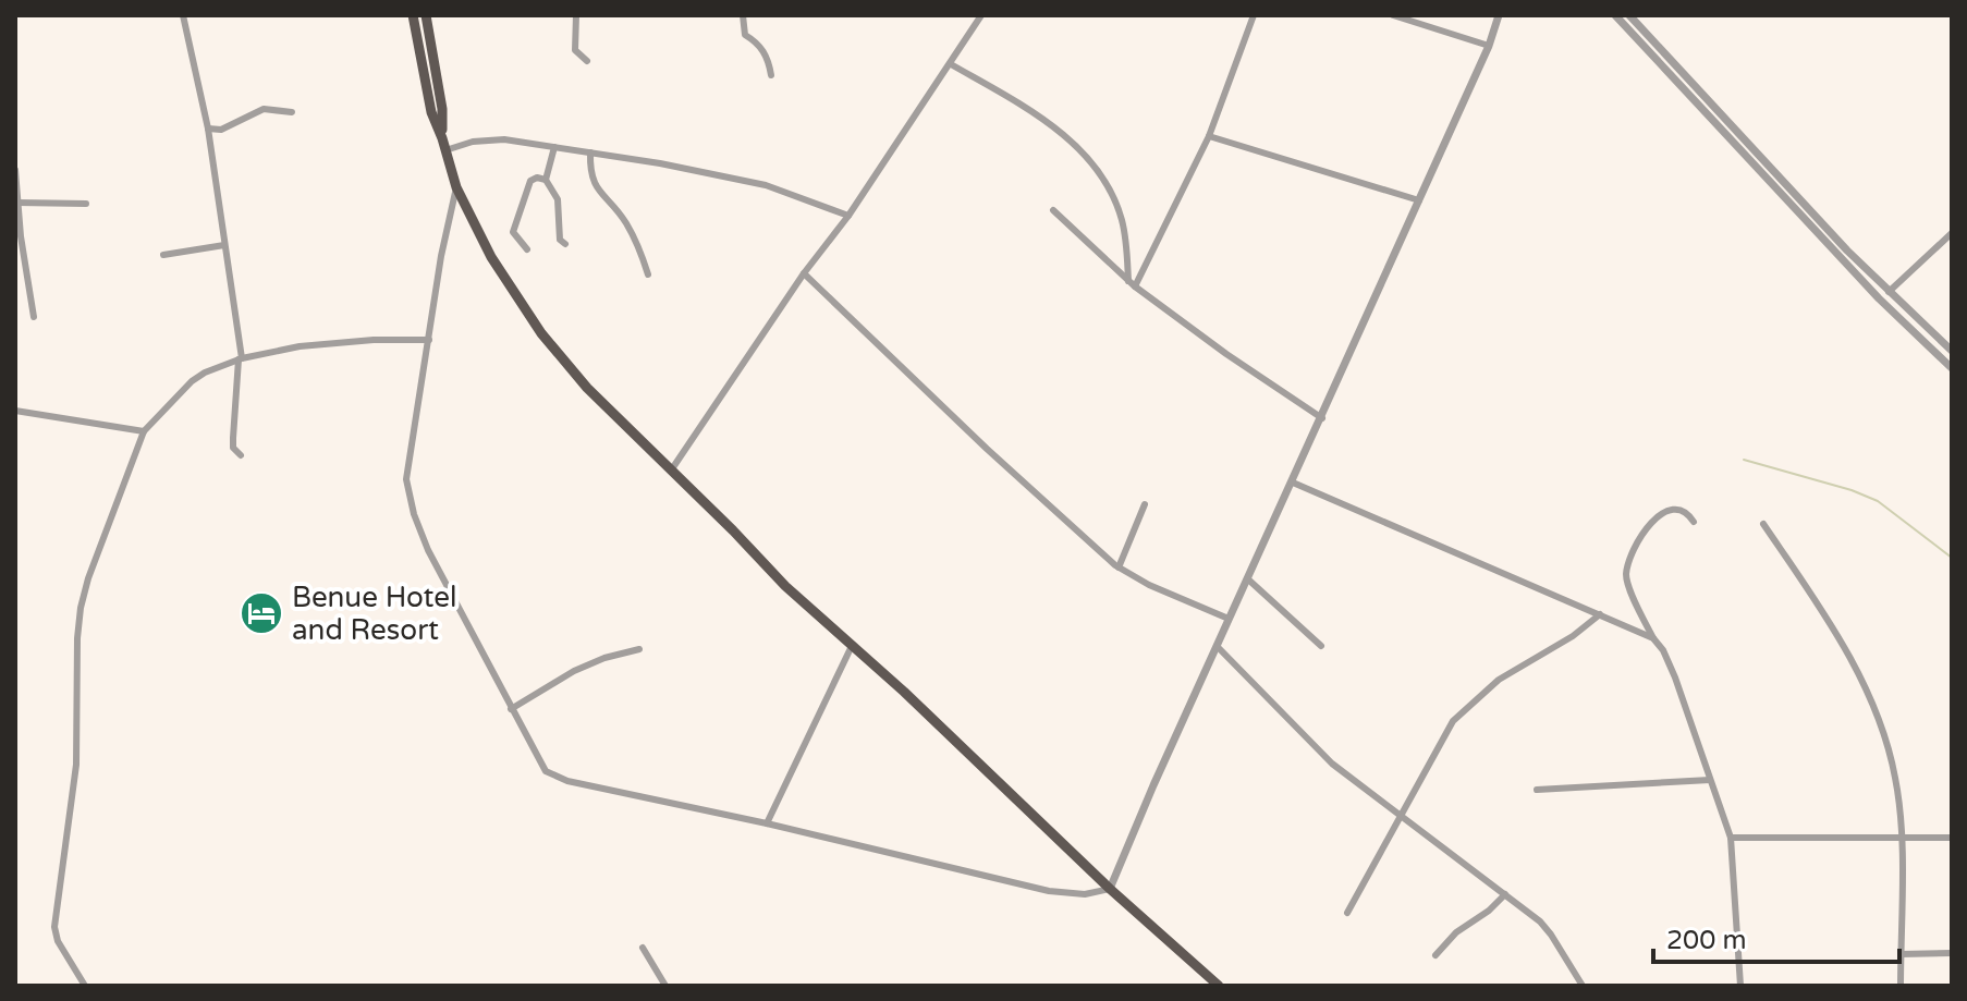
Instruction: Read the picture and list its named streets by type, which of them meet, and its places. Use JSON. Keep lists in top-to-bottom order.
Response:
{
  "places": {
    "hotel": ["Benue Hotel and Resort"]
  },
  "scale_bar": "200 m"
}
